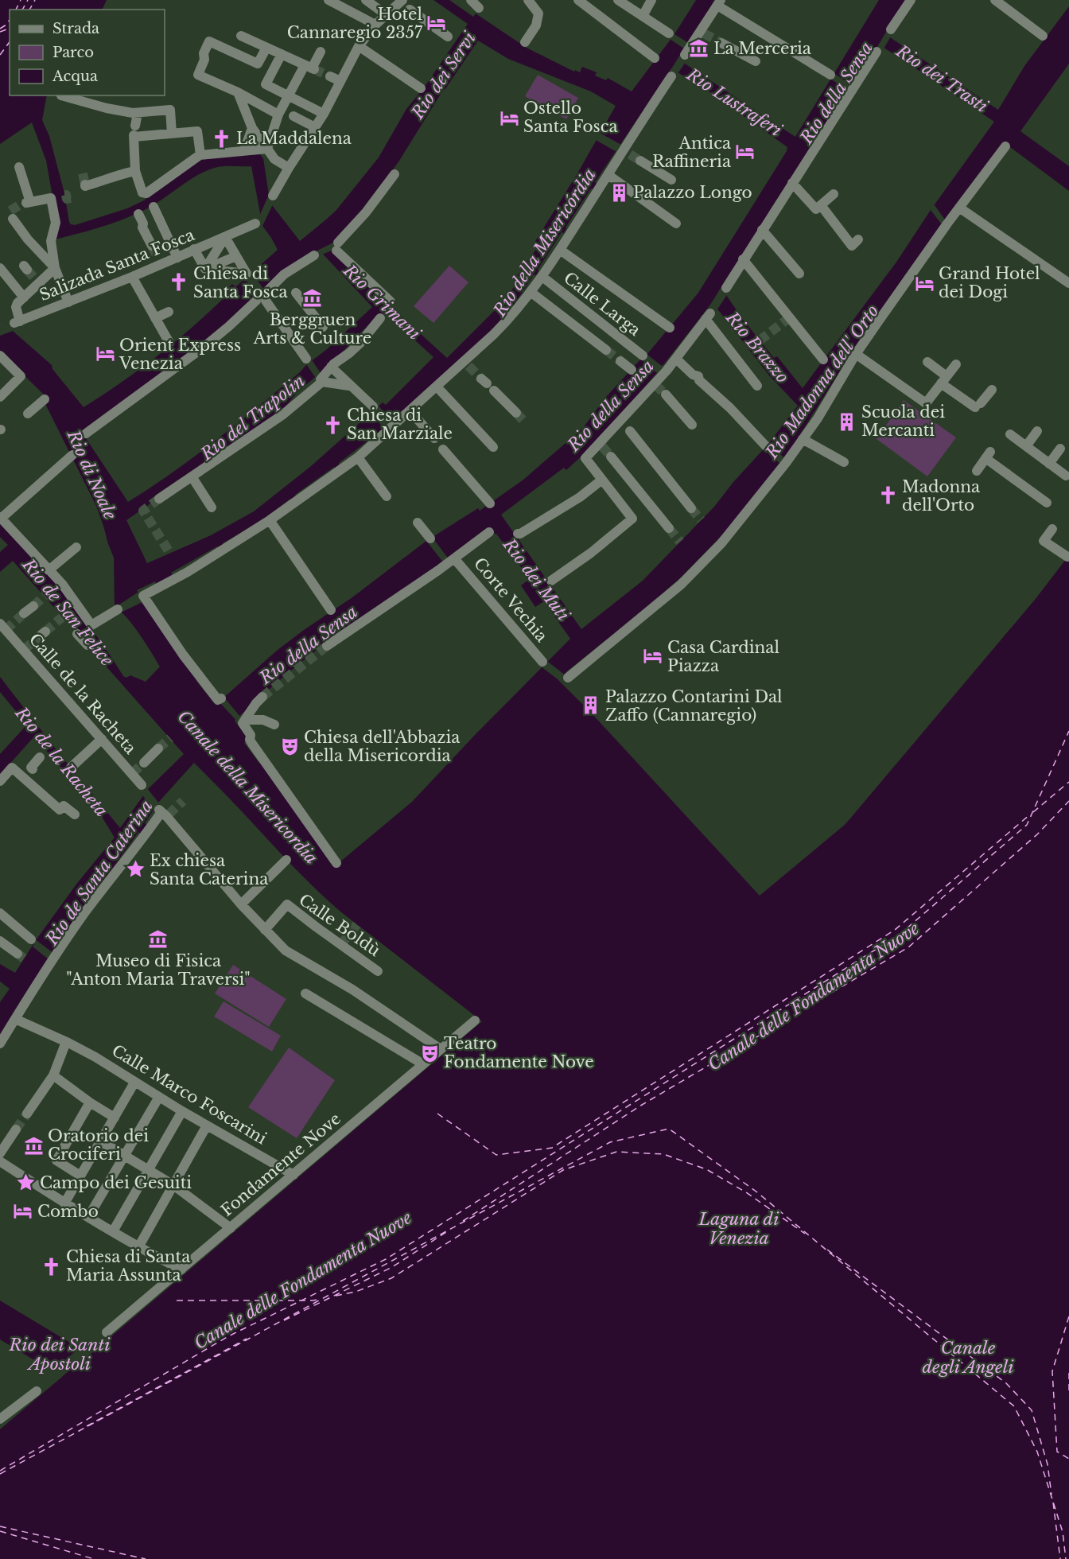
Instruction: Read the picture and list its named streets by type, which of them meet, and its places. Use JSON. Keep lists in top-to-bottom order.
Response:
{
  "streets": {
    "street": [
      "Salizada Santa Fosca",
      "Calle Larga",
      "Corte Vechia",
      "Calle de la Racheta",
      "Calle Boldù",
      "Calle Marco Foscarini",
      "Fondamente Nove"
    ]
  },
  "crossings": [
    ["Calle Marco Foscarini", "Fondamente Nove"]
  ],
  "water": [
    "Rio dei Servi",
    "Rio dei Trasti",
    "Rio della Sensa",
    "Rio Lustraferi",
    "Rio della Misericórdia",
    "Rio Grimani",
    "Rio Brazzo",
    "Rio Madonna dell' Orto",
    "Rio del Trapolin",
    "Rio di Noale",
    "Rio dei Muti",
    "Rio de San Felice",
    "Rio de la Racheta",
    "Canale della Misericordia",
    "Rio de Santa Caterina",
    "Canale delle Fondamenta Nuove",
    "Laguna di Venezia",
    "Rio dei Santi Apostoli",
    "Canale degli Angeli"
  ],
  "places": {
    "hotel": [
      "Hotel Cannaregio 2357",
      "Ostello Santa Fosca",
      "Antica Raffineria",
      "Grand Hotel dei Dogi",
      "Orient Express Venezia",
      "Casa Cardinal Piazza",
      "Combo"
    ],
    "museum": [
      "La Merceria",
      "Berggruen Arts & Culture",
      "Museo di Fisica \"Anton Maria Traversi\"",
      "Oratorio dei Crociferi"
    ],
    "church": [
      "La Maddalena",
      "Chiesa di Santa Fosca",
      "Chiesa di San Marziale",
      "Madonna dell'Orto",
      "Chiesa di Santa Maria Assunta"
    ],
    "building": ["Palazzo Longo", "Scuola dei Mercanti", "Palazzo Contarini Dal Zaffo (Cannaregio)"],
    "theatre": ["Chiesa dell'Abbazia della Misericordia", "Teatro Fondamente Nove"],
    "place": ["Ex chiesa Santa Caterina", "Campo dei Gesuiti"]
  },
  "legend": ["Strada", "Parco", "Acqua"]
}
